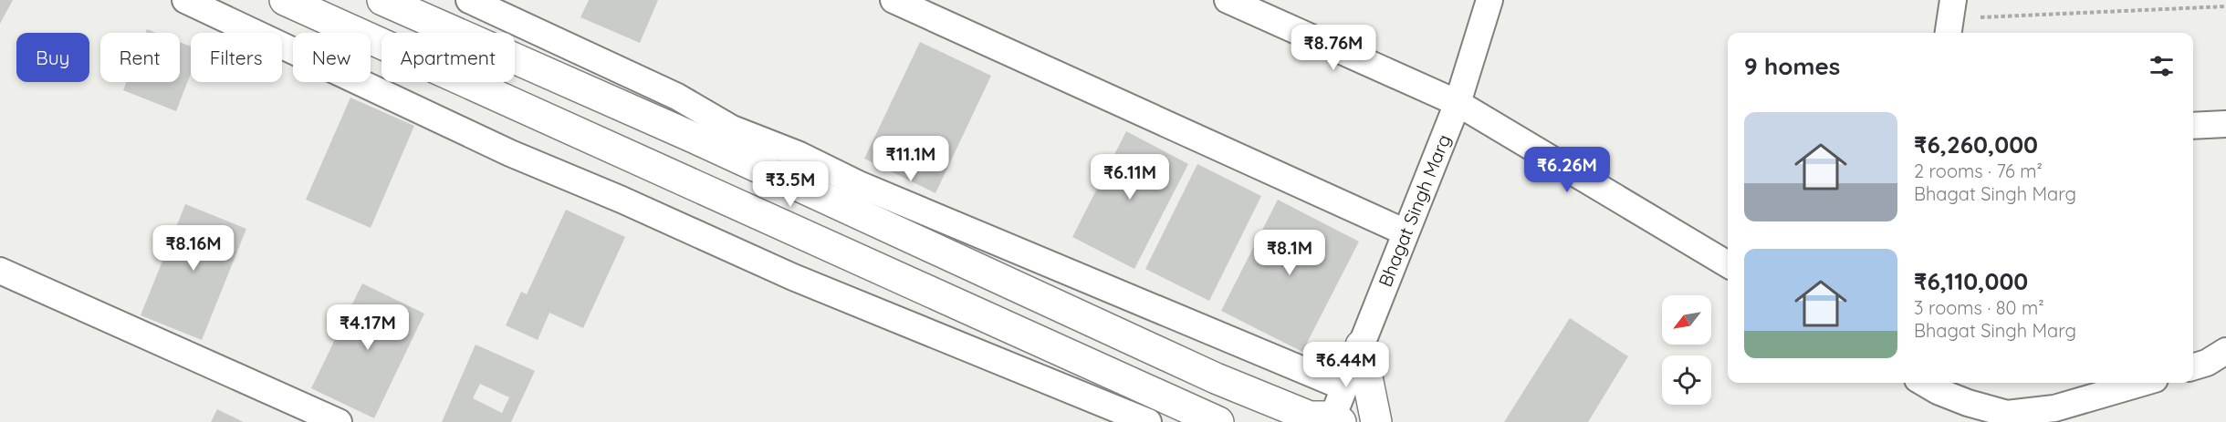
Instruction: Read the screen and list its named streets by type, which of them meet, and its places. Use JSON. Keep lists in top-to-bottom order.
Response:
{
  "streets": {
    "street": ["Bhagat Singh Marg"]
  },
  "north": "bottom left",
  "page": {
    "price": [
      "₹8.76M",
      "₹11.1M",
      "₹6.26M",
      "₹6.11M",
      "₹3.5M",
      "₹8.16M",
      "₹8.1M",
      "₹4.17M",
      "₹6.44M"
    ],
    "chip": [
      "Buy",
      "Rent",
      "Filters",
      "New",
      "Apartment"
    ],
    "heading": "9 homes",
    "list": [
      {
        "name": "₹6,260,000",
        "note": "2 rooms · 76 m² · Bhagat Singh Marg"
      },
      {
        "name": "₹6,110,000",
        "note": "3 rooms · 80 m² · Bhagat Singh Marg"
      }
    ]
  }
}
